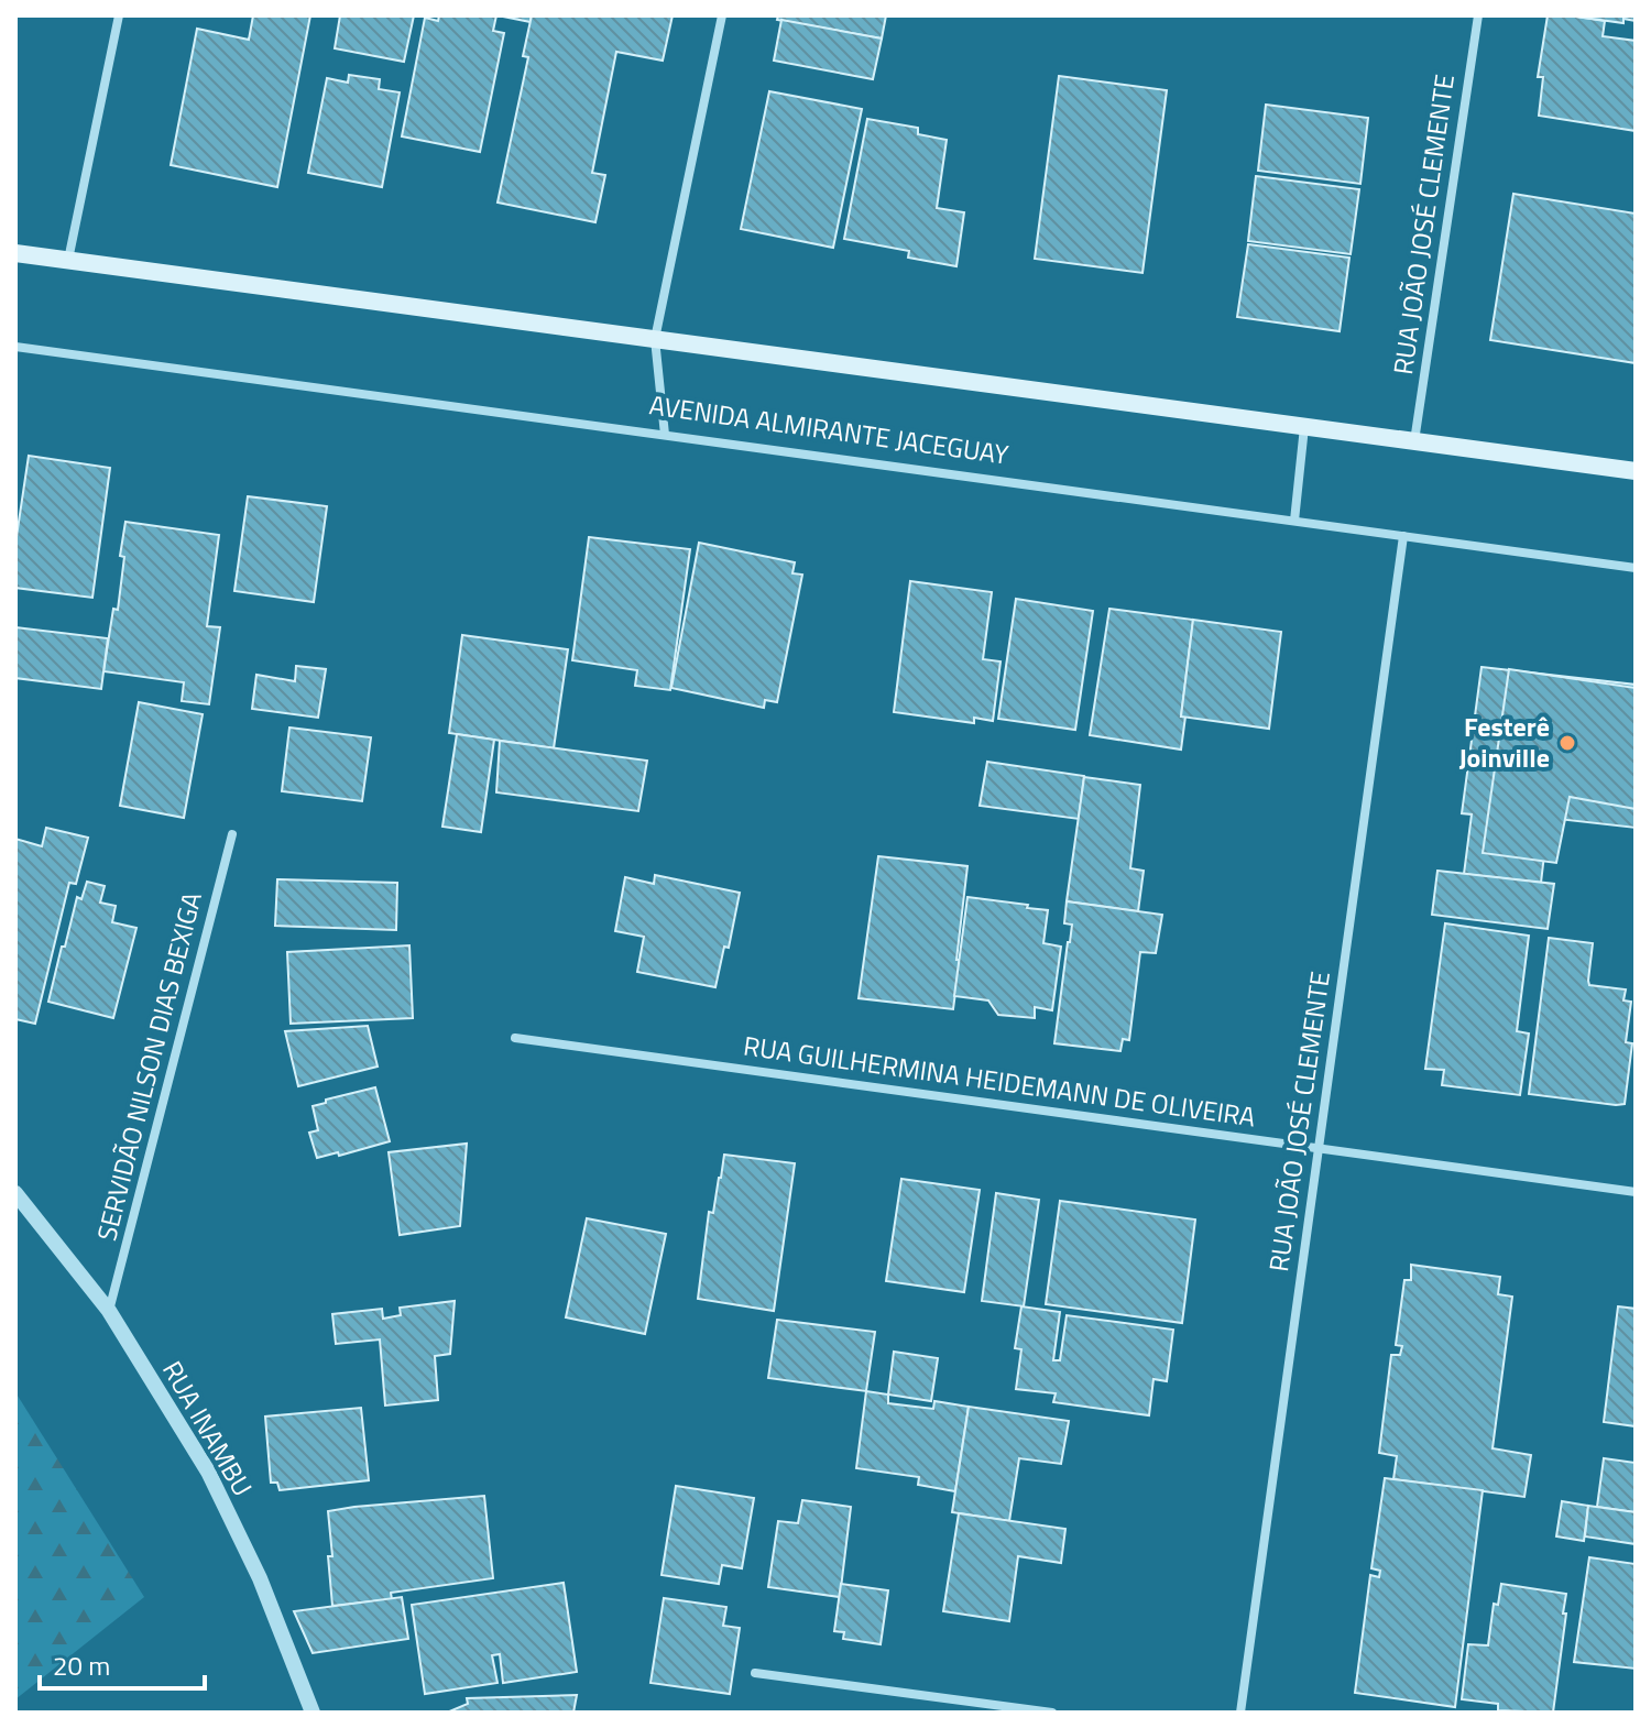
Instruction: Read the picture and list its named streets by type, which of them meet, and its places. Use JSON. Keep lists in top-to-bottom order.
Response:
{
  "streets": {
    "street": [
      "RUA JOÃO JOSÉ CLEMENTE",
      "AVENIDA ALMIRANTE JACEGUAY",
      "SERVIDÃO NILSON DIAS BEXIGA",
      "RUA GUILHERMINA HEIDEMANN DE OLIVEIRA",
      "RUA INAMBU"
    ]
  },
  "crossings": [
    ["RUA JOÃO JOSÉ CLEMENTE", "AVENIDA ALMIRANTE JACEGUAY"],
    ["RUA JOÃO JOSÉ CLEMENTE", "RUA GUILHERMINA HEIDEMANN DE OLIVEIRA"],
    ["SERVIDÃO NILSON DIAS BEXIGA", "RUA INAMBU"]
  ],
  "places": ["Festerê Joinville"],
  "scale_bar": "20 m"
}
